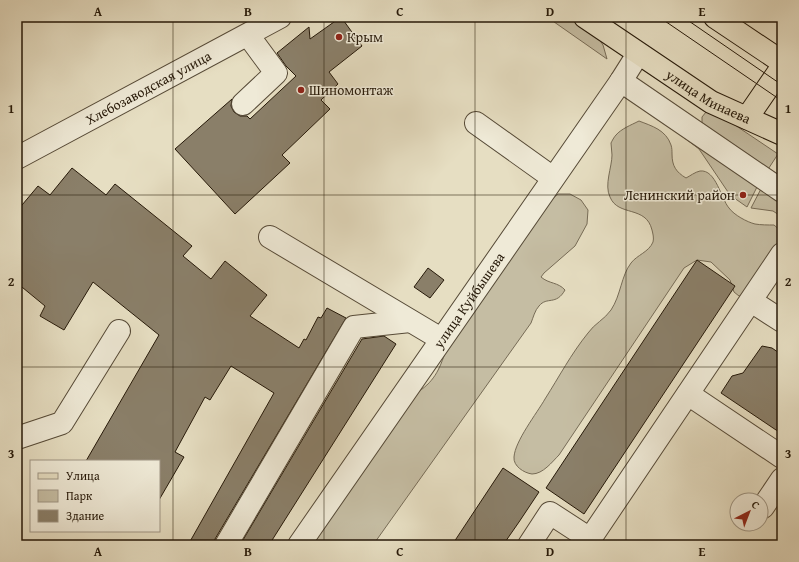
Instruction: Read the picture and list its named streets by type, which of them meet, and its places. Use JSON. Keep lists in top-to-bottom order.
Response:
{
  "streets": {
    "main road": ["улица Минаева"],
    "street": ["Хлебозаводская улица", "улица Куйбышева"]
  },
  "crossings": [
    ["улица Минаева", "улица Куйбышева"]
  ],
  "places": ["Крым", "Шиномонтаж", "Ленинский район"],
  "legend": ["Улица", "Парк", "Здание"],
  "north": "top right",
  "grid": {
    "columns": [
      "A",
      "B",
      "C",
      "D",
      "E"
    ],
    "rows": ["1", "2", "3"]
  }
}
